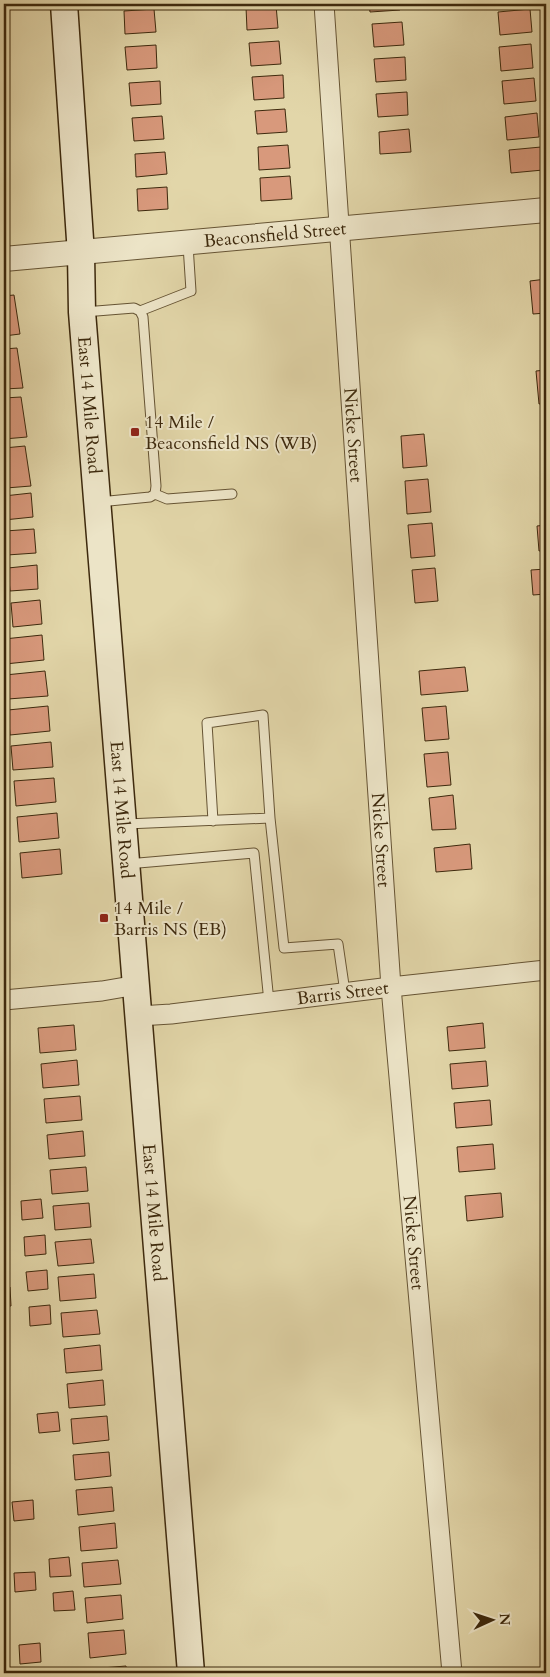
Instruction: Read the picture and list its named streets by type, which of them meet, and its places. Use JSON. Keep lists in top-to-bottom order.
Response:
{
  "streets": {
    "main road": ["East 14 Mile Road"],
    "street": ["Beaconsfield Street", "Nicke Street", "Barris Street"]
  },
  "crossings": [
    ["Beaconsfield Street", "East 14 Mile Road"],
    ["Beaconsfield Street", "Nicke Street"],
    ["East 14 Mile Road", "Barris Street"],
    ["Nicke Street", "Barris Street"]
  ],
  "places": {
    "transit": ["14 Mile / Beaconsfield NS (WB)", "14 Mile / Barris NS (EB)"]
  },
  "north": "right"
}
